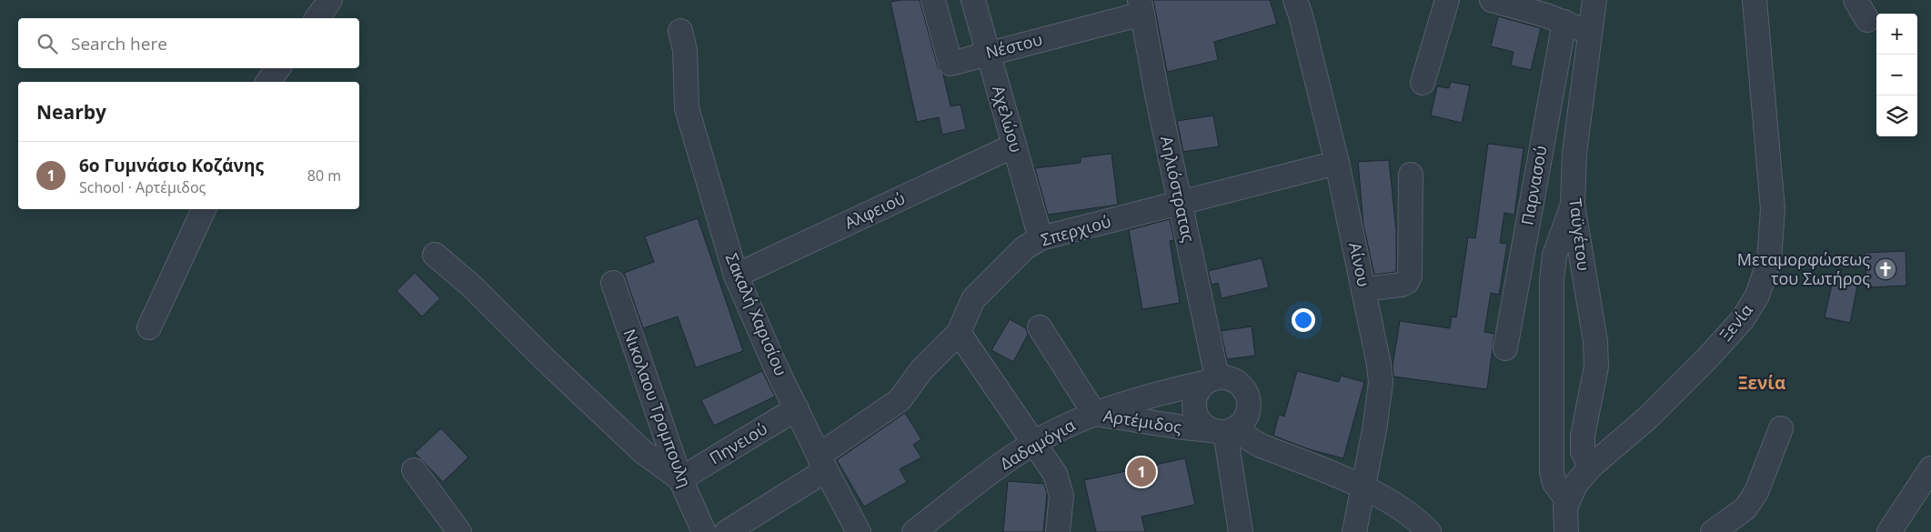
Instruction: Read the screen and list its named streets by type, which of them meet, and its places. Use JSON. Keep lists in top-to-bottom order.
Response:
{
  "streets": {
    "street": [
      "Νέστου",
      "Αχελώου",
      "Παρνασού",
      "Αηλιόστρατας",
      "Αλφειού",
      "Σπερχιού",
      "Ταϋγέτου",
      "Αίνου",
      "Σακαλή Χαρισίου",
      "Ξενία",
      "Νικολαου Τρομπουλη",
      "Αρτέμιδος",
      "Πηνειού",
      "Δαδαμόγια"
    ]
  },
  "crossings": [
    ["Νέστου", "Αχελώου"],
    ["Νέστου", "Αηλιόστρατας"],
    ["Αχελώου", "Αλφειού"],
    ["Αχελώου", "Σπερχιού"],
    ["Αηλιόστρατας", "Σπερχιού"],
    ["Αηλιόστρατας", "Αρτέμιδος"],
    ["Αηλιόστρατας", "Δαδαμόγια"],
    ["Αλφειού", "Σακαλή Χαρισίου"],
    ["Σπερχιού", "Αίνου"],
    ["Σπερχιού", "Σακαλή Χαρισίου"],
    ["Ταϋγέτου", "Ξενία"],
    ["Σακαλή Χαρισίου", "Πηνειού"],
    ["Νικολαου Τρομπουλη", "Πηνειού"],
    ["Αρτέμιδος", "Δαδαμόγια"]
  ],
  "districts": ["Ξενία"],
  "places": {
    "church": ["Μεταμορφώσεως του Σωτήρος"]
  },
  "page": {
    "map_buttons": ["+", "−"],
    "search": "Search here",
    "heading": "Nearby",
    "list": [
      {
        "mark": "1",
        "name": "6ο Γυμνάσιο Κοζάνης",
        "note": "School · Αρτέμιδος",
        "value": "80 m"
      }
    ],
    "pins": "1"
  }
}
